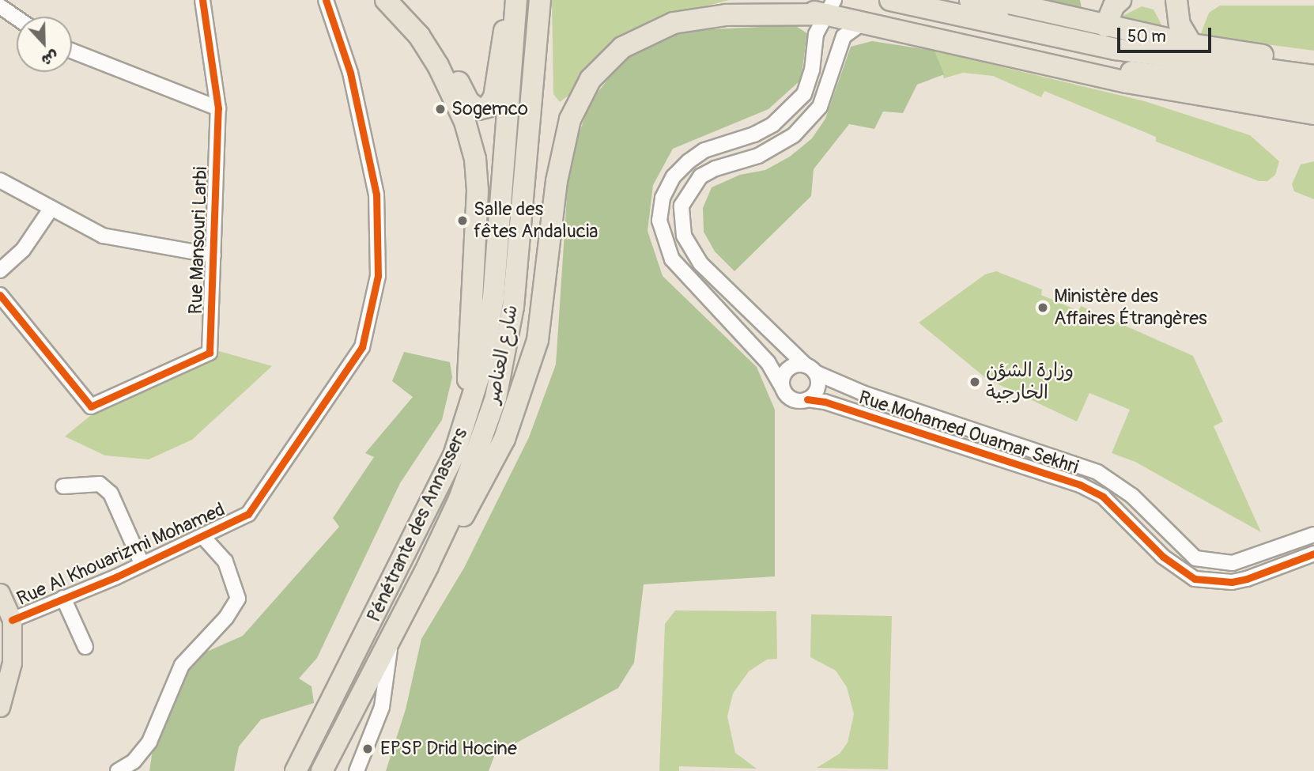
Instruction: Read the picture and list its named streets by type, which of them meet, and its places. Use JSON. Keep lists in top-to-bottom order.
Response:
{
  "streets": {
    "highway": ["شارع العناصر", "Pénétrante des Annassers"],
    "street": ["Rue Mansouri Larbi", "Rue Mohamed Ouamar Sekhri", "Rue Al Khouarizmi Mohamed"]
  },
  "places": [
    "Sogemco",
    "Salle des fêtes Andalucia",
    "Ministère des Affaires Étrangères",
    "وزارة الشؤن الخارجية",
    "EPSP Drid Hocine"
  ],
  "scale_bar": "50 m",
  "north": "bottom"
}
